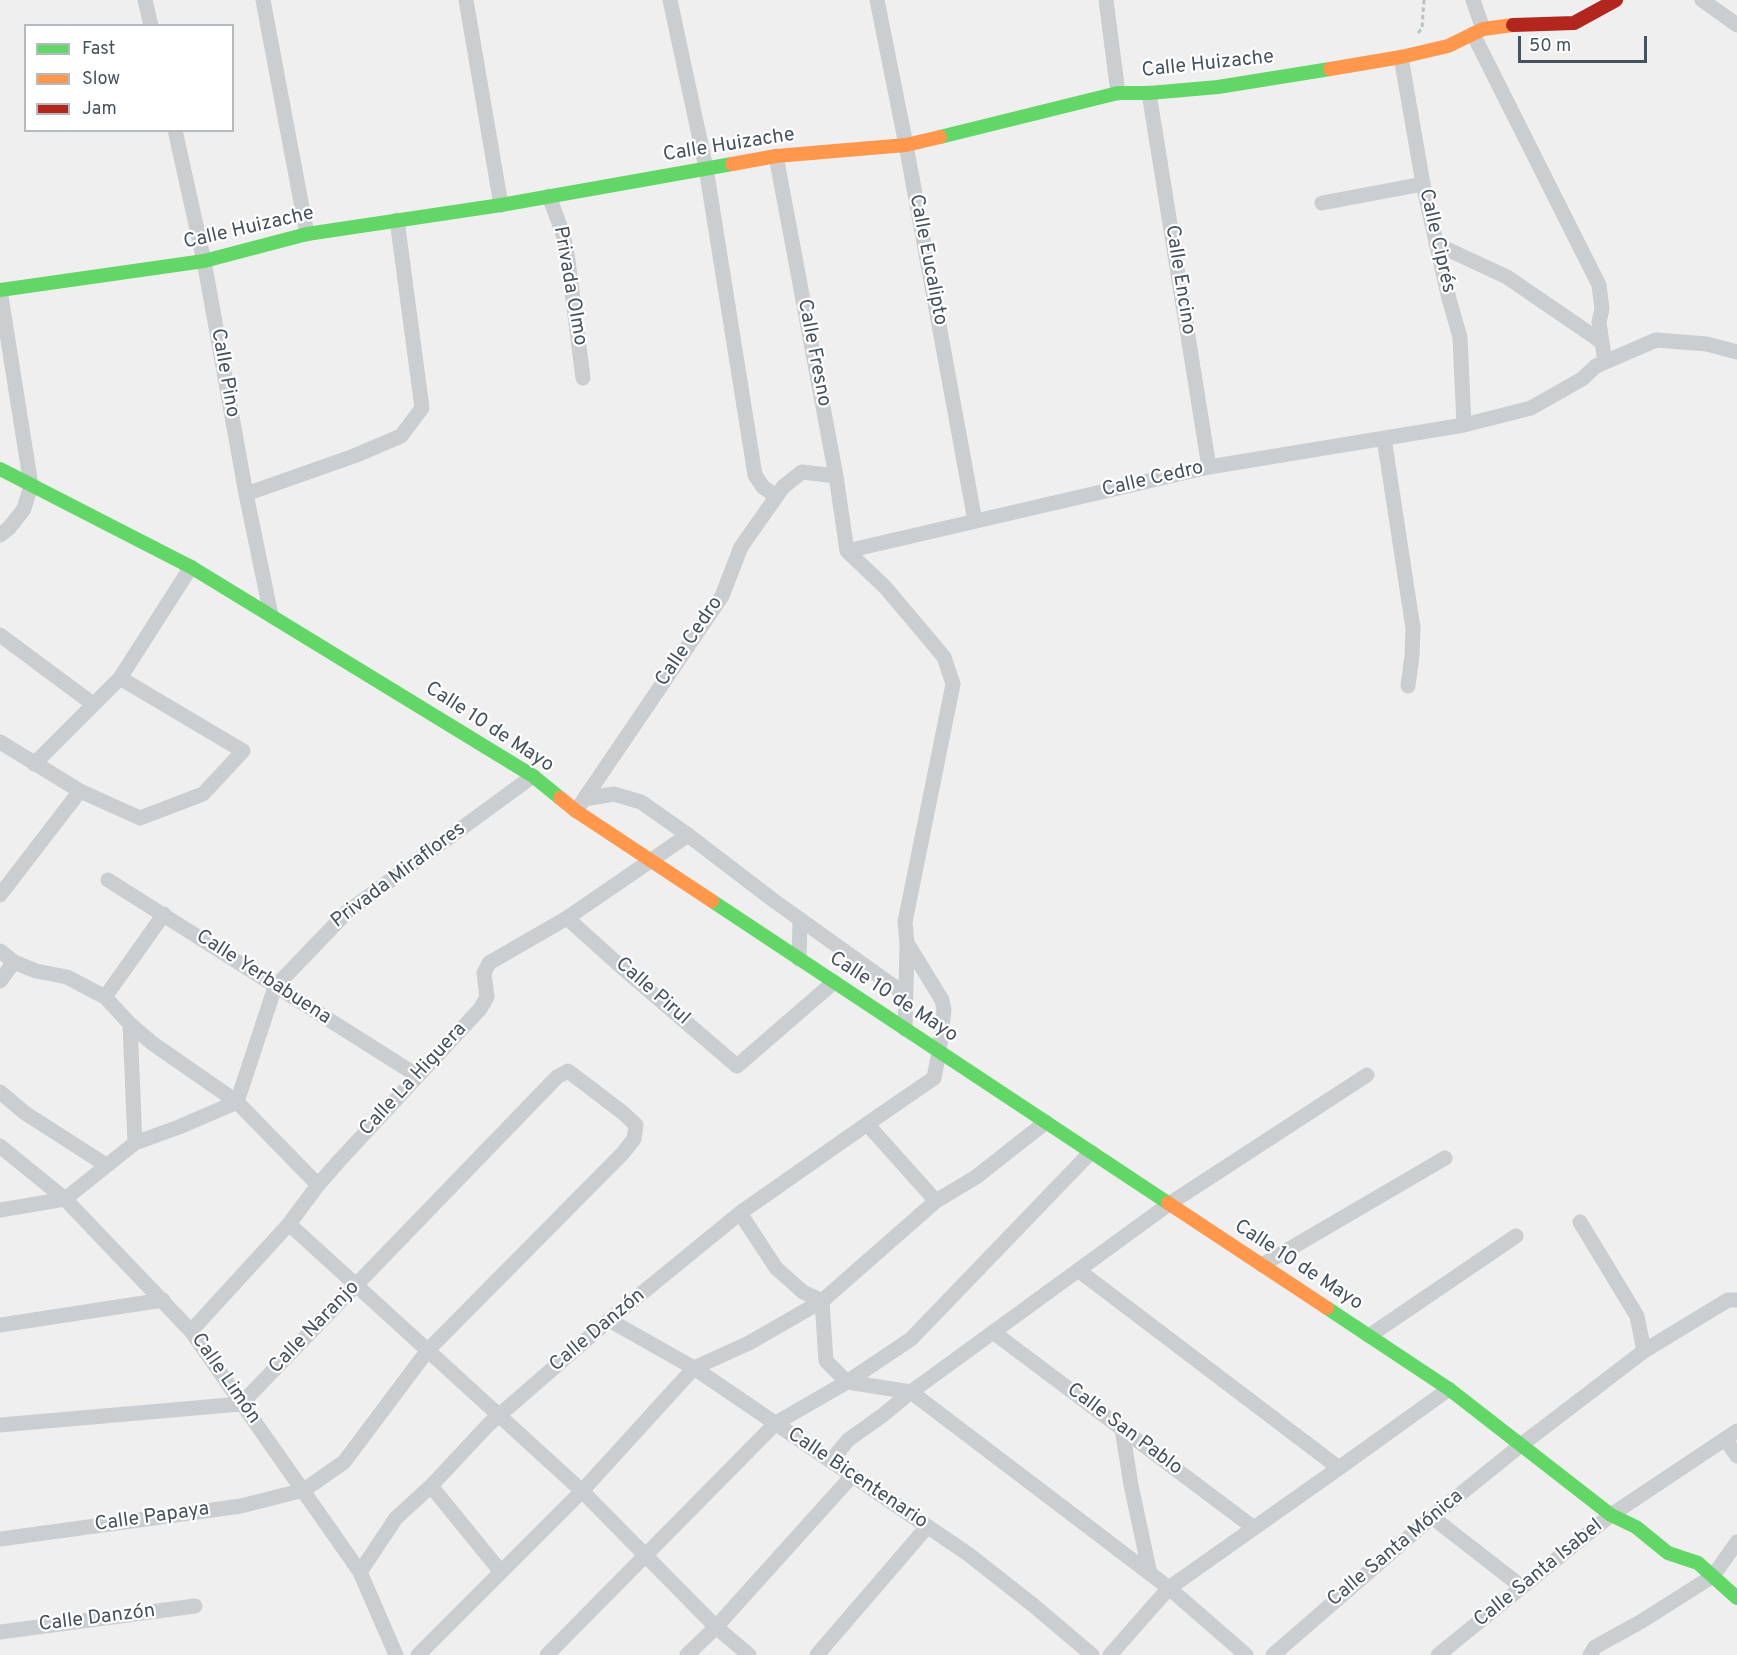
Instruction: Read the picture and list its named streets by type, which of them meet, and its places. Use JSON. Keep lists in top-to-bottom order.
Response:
{
  "streets": {
    "street": [
      "Calle Huizache",
      "Calle Ciprés",
      "Calle Eucalipto",
      "Calle Encino",
      "Privada Olmo",
      "Calle Fresno",
      "Calle Pino",
      "Calle Cedro",
      "Calle 10 de Mayo",
      "Privada Miraflores",
      "Calle Yerbabuena",
      "Calle Pirul",
      "Calle La Higuera",
      "Calle Naranjo",
      "Calle Danzón",
      "Calle Limón",
      "Calle San Pablo",
      "Calle Bicentenario",
      "Calle Papaya",
      "Calle Santa Mónica",
      "Calle Santa Isabel"
    ]
  },
  "crossings": [
    ["Calle Huizache", "Calle Ciprés"],
    ["Calle Huizache", "Calle Eucalipto"],
    ["Calle Huizache", "Calle Encino"],
    ["Calle Huizache", "Privada Olmo"],
    ["Calle Huizache", "Calle Fresno"],
    ["Calle Huizache", "Calle Pino"],
    ["Calle Ciprés", "Calle Cedro"],
    ["Calle Eucalipto", "Calle Cedro"],
    ["Calle Encino", "Calle Cedro"],
    ["Calle Fresno", "Calle Cedro"],
    ["Calle Pino", "Calle 10 de Mayo"],
    ["Calle Cedro", "Calle 10 de Mayo"],
    ["Calle 10 de Mayo", "Privada Miraflores"],
    ["Calle 10 de Mayo", "Calle Pirul"],
    ["Calle 10 de Mayo", "Calle La Higuera"],
    ["Calle 10 de Mayo", "Calle Danzón"],
    ["Calle 10 de Mayo", "Calle Santa Mónica"],
    ["Calle 10 de Mayo", "Calle Santa Isabel"],
    ["Privada Miraflores", "Calle Yerbabuena"],
    ["Calle Yerbabuena", "Calle La Higuera"],
    ["Calle Pirul", "Calle La Higuera"],
    ["Calle La Higuera", "Calle Limón"],
    ["Calle Naranjo", "Calle Limón"],
    ["Calle Naranjo", "Calle Papaya"],
    ["Calle Danzón", "Calle Limón"],
    ["Calle Danzón", "Calle Bicentenario"],
    ["Calle Limón", "Calle Papaya"]
  ],
  "legend": ["Fast", "Slow", "Jam"],
  "scale_bar": "50 m"
}
